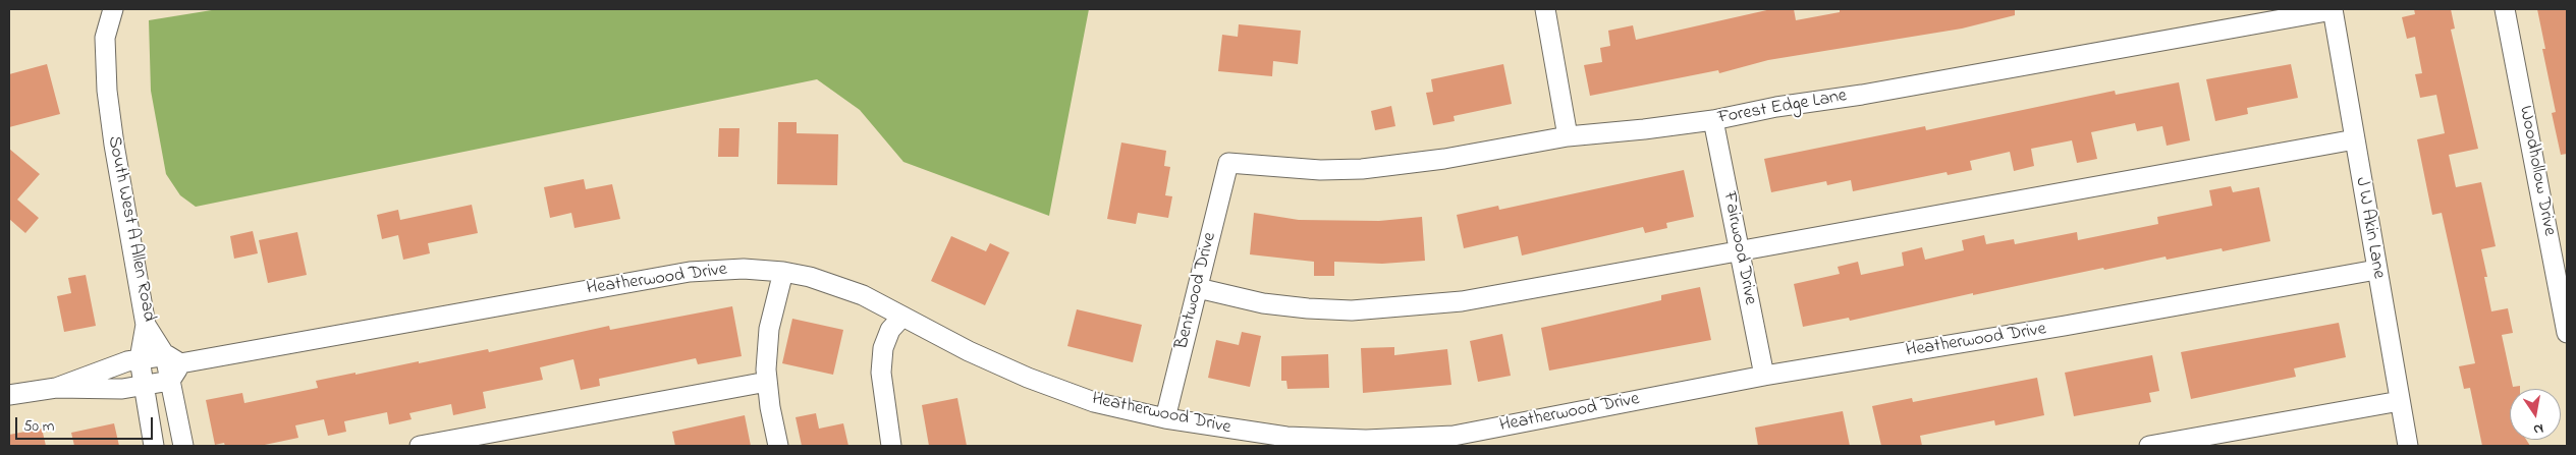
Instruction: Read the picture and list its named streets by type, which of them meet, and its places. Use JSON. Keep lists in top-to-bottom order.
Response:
{
  "streets": {
    "street": [
      "Forest Edge Lane",
      "Woodhollow Drive",
      "J W Akin Lane",
      "South West A Allen Road",
      "Fairwood Drive",
      "Heatherwood Drive",
      "Bentwood Drive"
    ]
  },
  "crossings": [
    ["Forest Edge Lane", "J W Akin Lane"],
    ["Forest Edge Lane", "Fairwood Drive"],
    ["Forest Edge Lane", "Bentwood Drive"],
    ["J W Akin Lane", "Heatherwood Drive"],
    ["South West A Allen Road", "Heatherwood Drive"],
    ["Fairwood Drive", "Heatherwood Drive"],
    ["Heatherwood Drive", "Bentwood Drive"]
  ],
  "scale_bar": "50 m",
  "north": "bottom"
}
